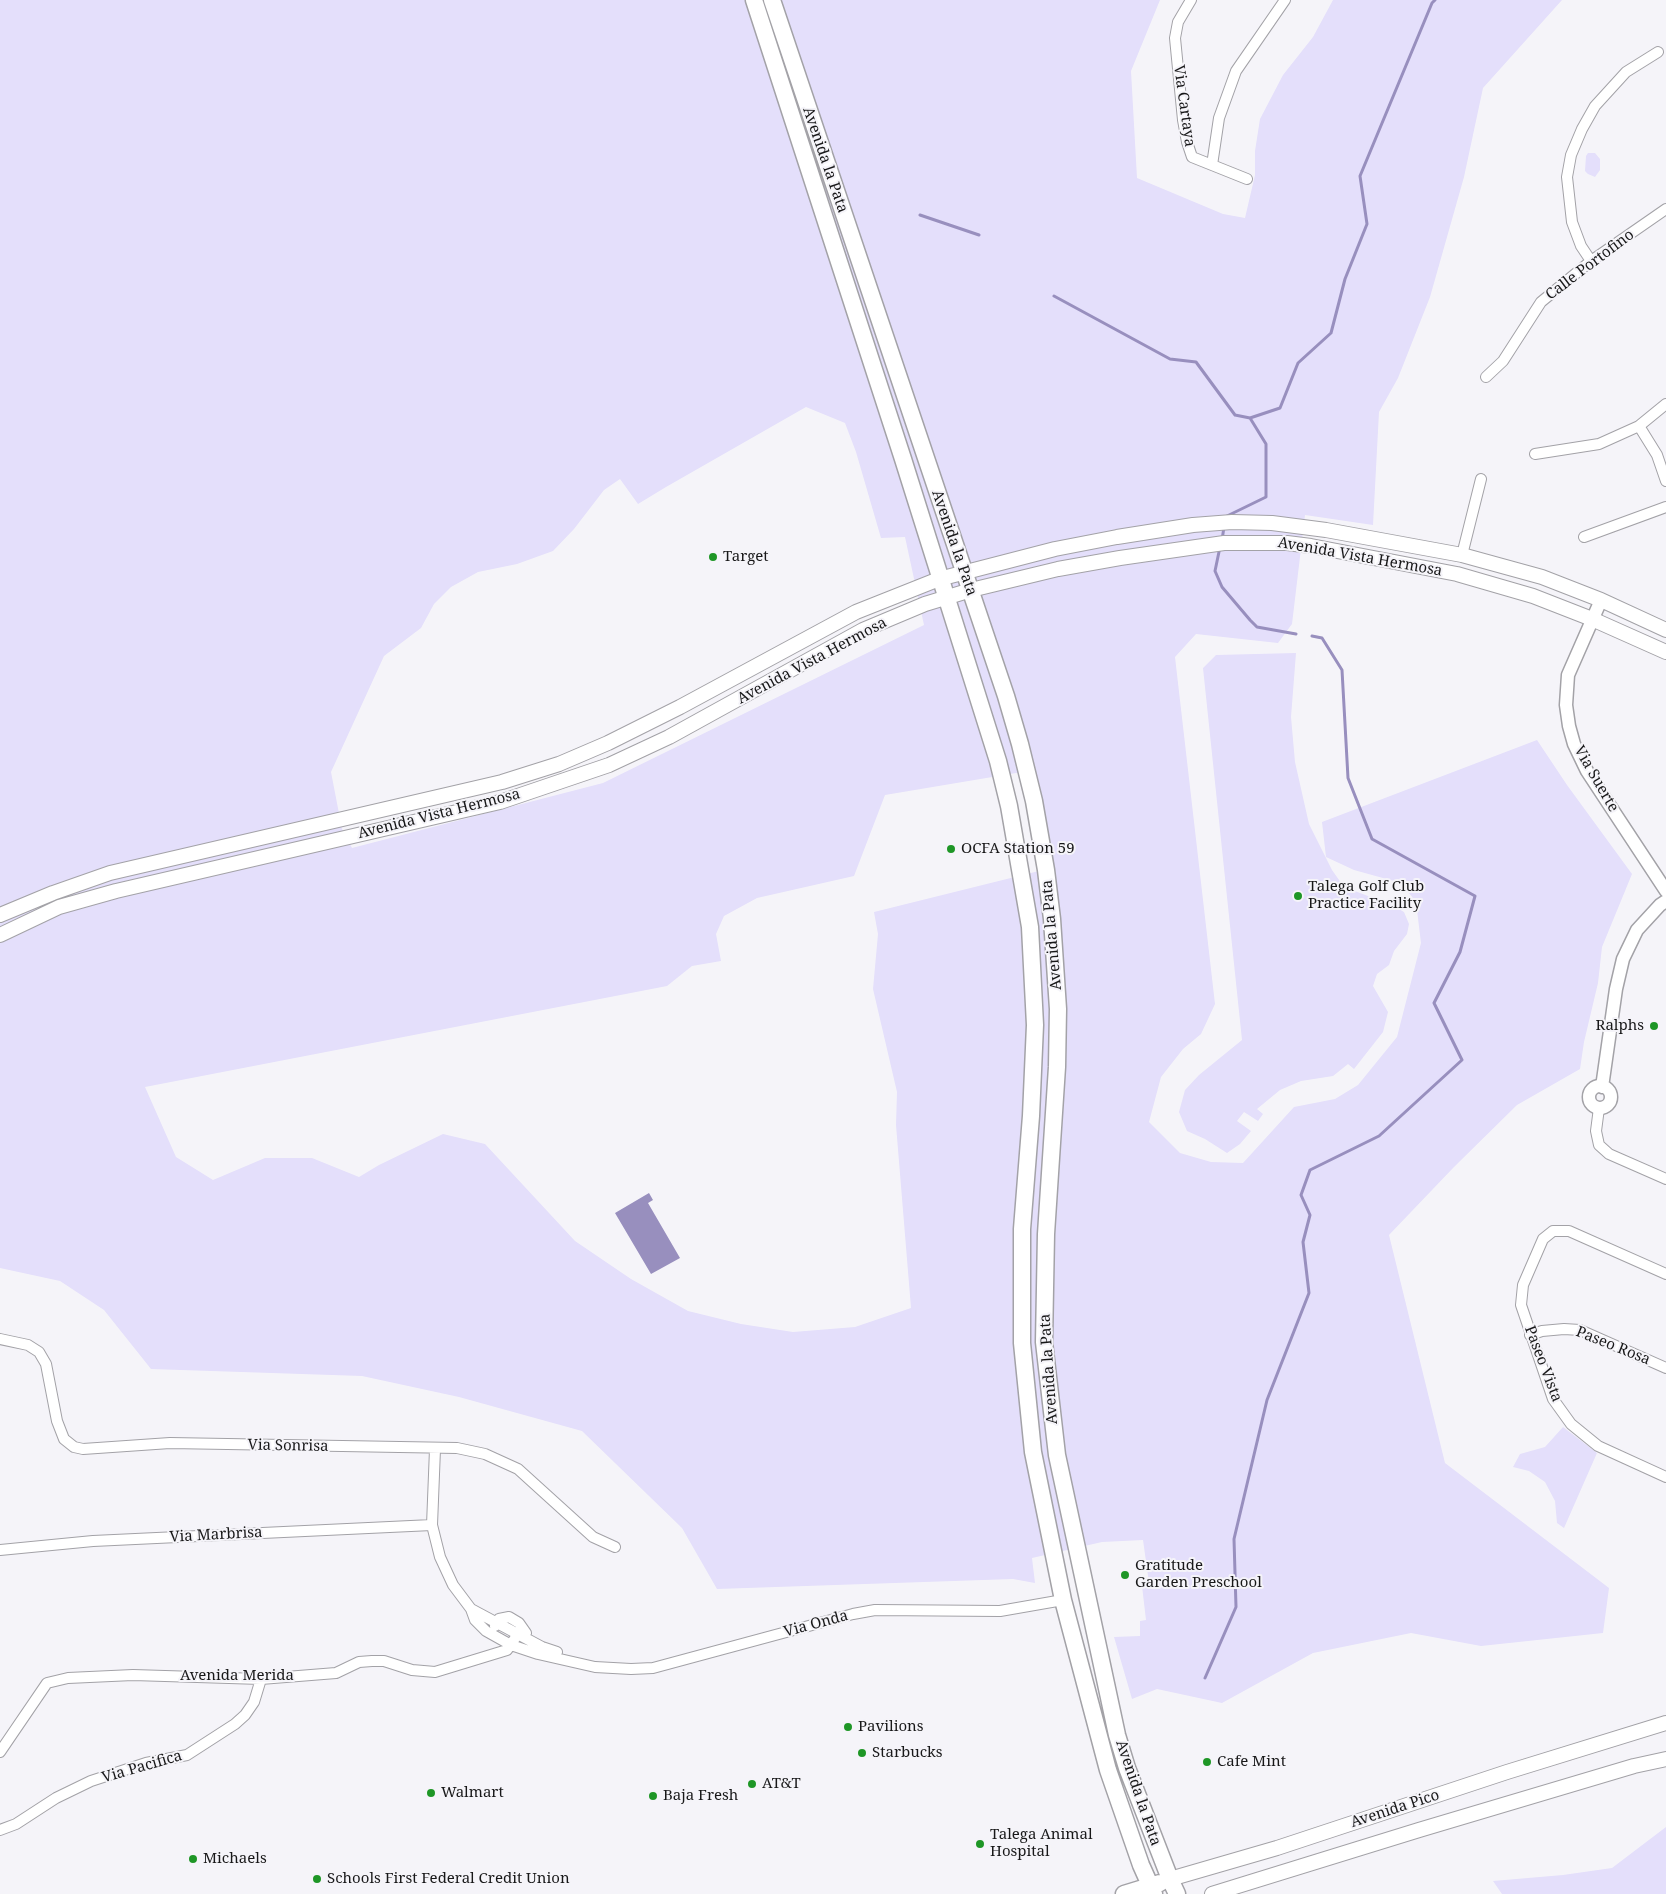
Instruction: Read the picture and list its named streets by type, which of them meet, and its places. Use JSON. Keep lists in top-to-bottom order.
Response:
{
  "streets": {
    "highway": ["Avenida la Pata", "Avenida Pico"],
    "main road": ["Avenida Vista Hermosa"],
    "street": [
      "Via Cartaya",
      "Calle Portofino",
      "Via Suerte",
      "Paseo Rosa",
      "Paseo Vista",
      "Via Sonrisa",
      "Via Marbrisa",
      "Via Onda",
      "Avenida Merida",
      "Via Pacifica"
    ]
  },
  "crossings": [
    ["Avenida la Pata", "Avenida Vista Hermosa"],
    ["Avenida la Pata", "Via Onda"],
    ["Avenida la Pata", "Avenida Pico"],
    ["Avenida Vista Hermosa", "Via Suerte"],
    ["Paseo Rosa", "Paseo Vista"],
    ["Via Sonrisa", "Via Onda"],
    ["Via Marbrisa", "Via Onda"],
    ["Via Onda", "Avenida Merida"],
    ["Avenida Merida", "Via Pacifica"]
  ],
  "places": [
    "Target",
    "OCFA Station 59",
    "Talega Golf Club Practice Facility",
    "Ralphs",
    "Gratitude Garden Preschool",
    "Pavilions",
    "Starbucks",
    "Cafe Mint",
    "AT&T",
    "Walmart",
    "Baja Fresh",
    "Talega Animal Hospital",
    "Michaels",
    "Schools First Federal Credit Union"
  ]
}
